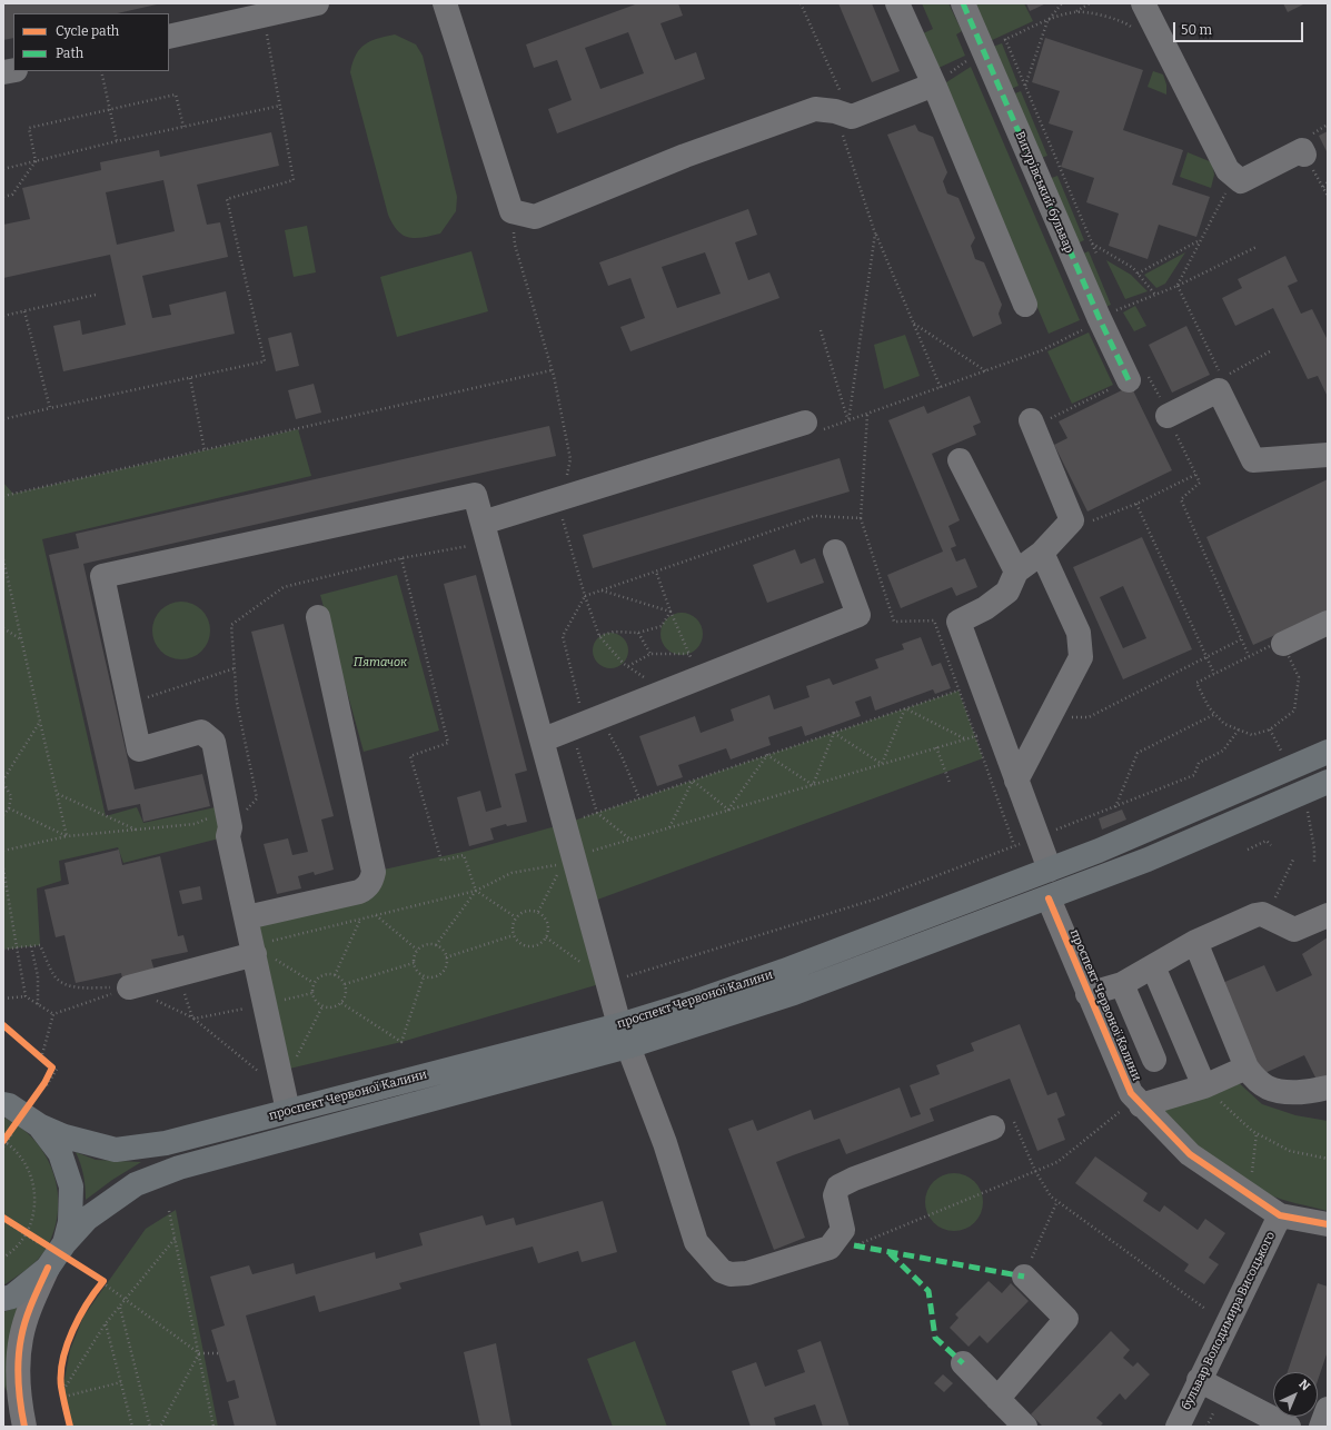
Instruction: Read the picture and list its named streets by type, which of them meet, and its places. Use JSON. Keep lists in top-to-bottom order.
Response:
{
  "streets": {
    "main road": ["проспект Червоної Калини"],
    "street": ["Вигурівський бульвар", "бульвар Володимира Висоцького"]
  },
  "crossings": [
    ["проспект Червоної Калини", "бульвар Володимира Висоцького"]
  ],
  "parks": ["Пятачок"],
  "legend": ["Cycle path", "Path"],
  "scale_bar": "50 m",
  "north": "top right"
}
